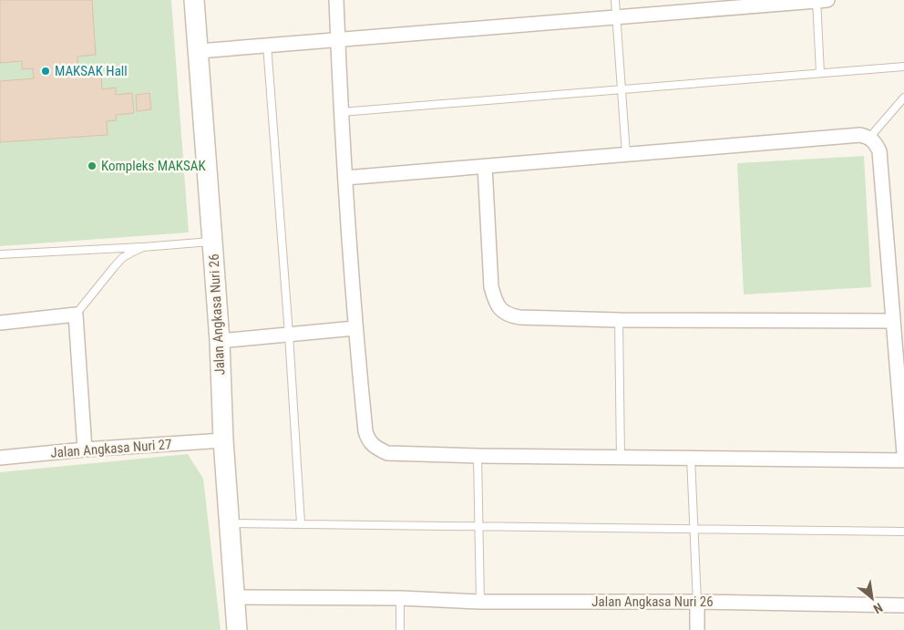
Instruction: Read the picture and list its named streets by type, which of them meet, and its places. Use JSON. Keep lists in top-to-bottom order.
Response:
{
  "streets": {
    "street": ["Jalan Angkasa Nuri 26", "Jalan Angkasa Nuri 27"]
  },
  "crossings": [
    ["Jalan Angkasa Nuri 26", "Jalan Angkasa Nuri 27"]
  ],
  "places": ["MAKSAK Hall", "Kompleks MAKSAK"],
  "north": "bottom right"
}
